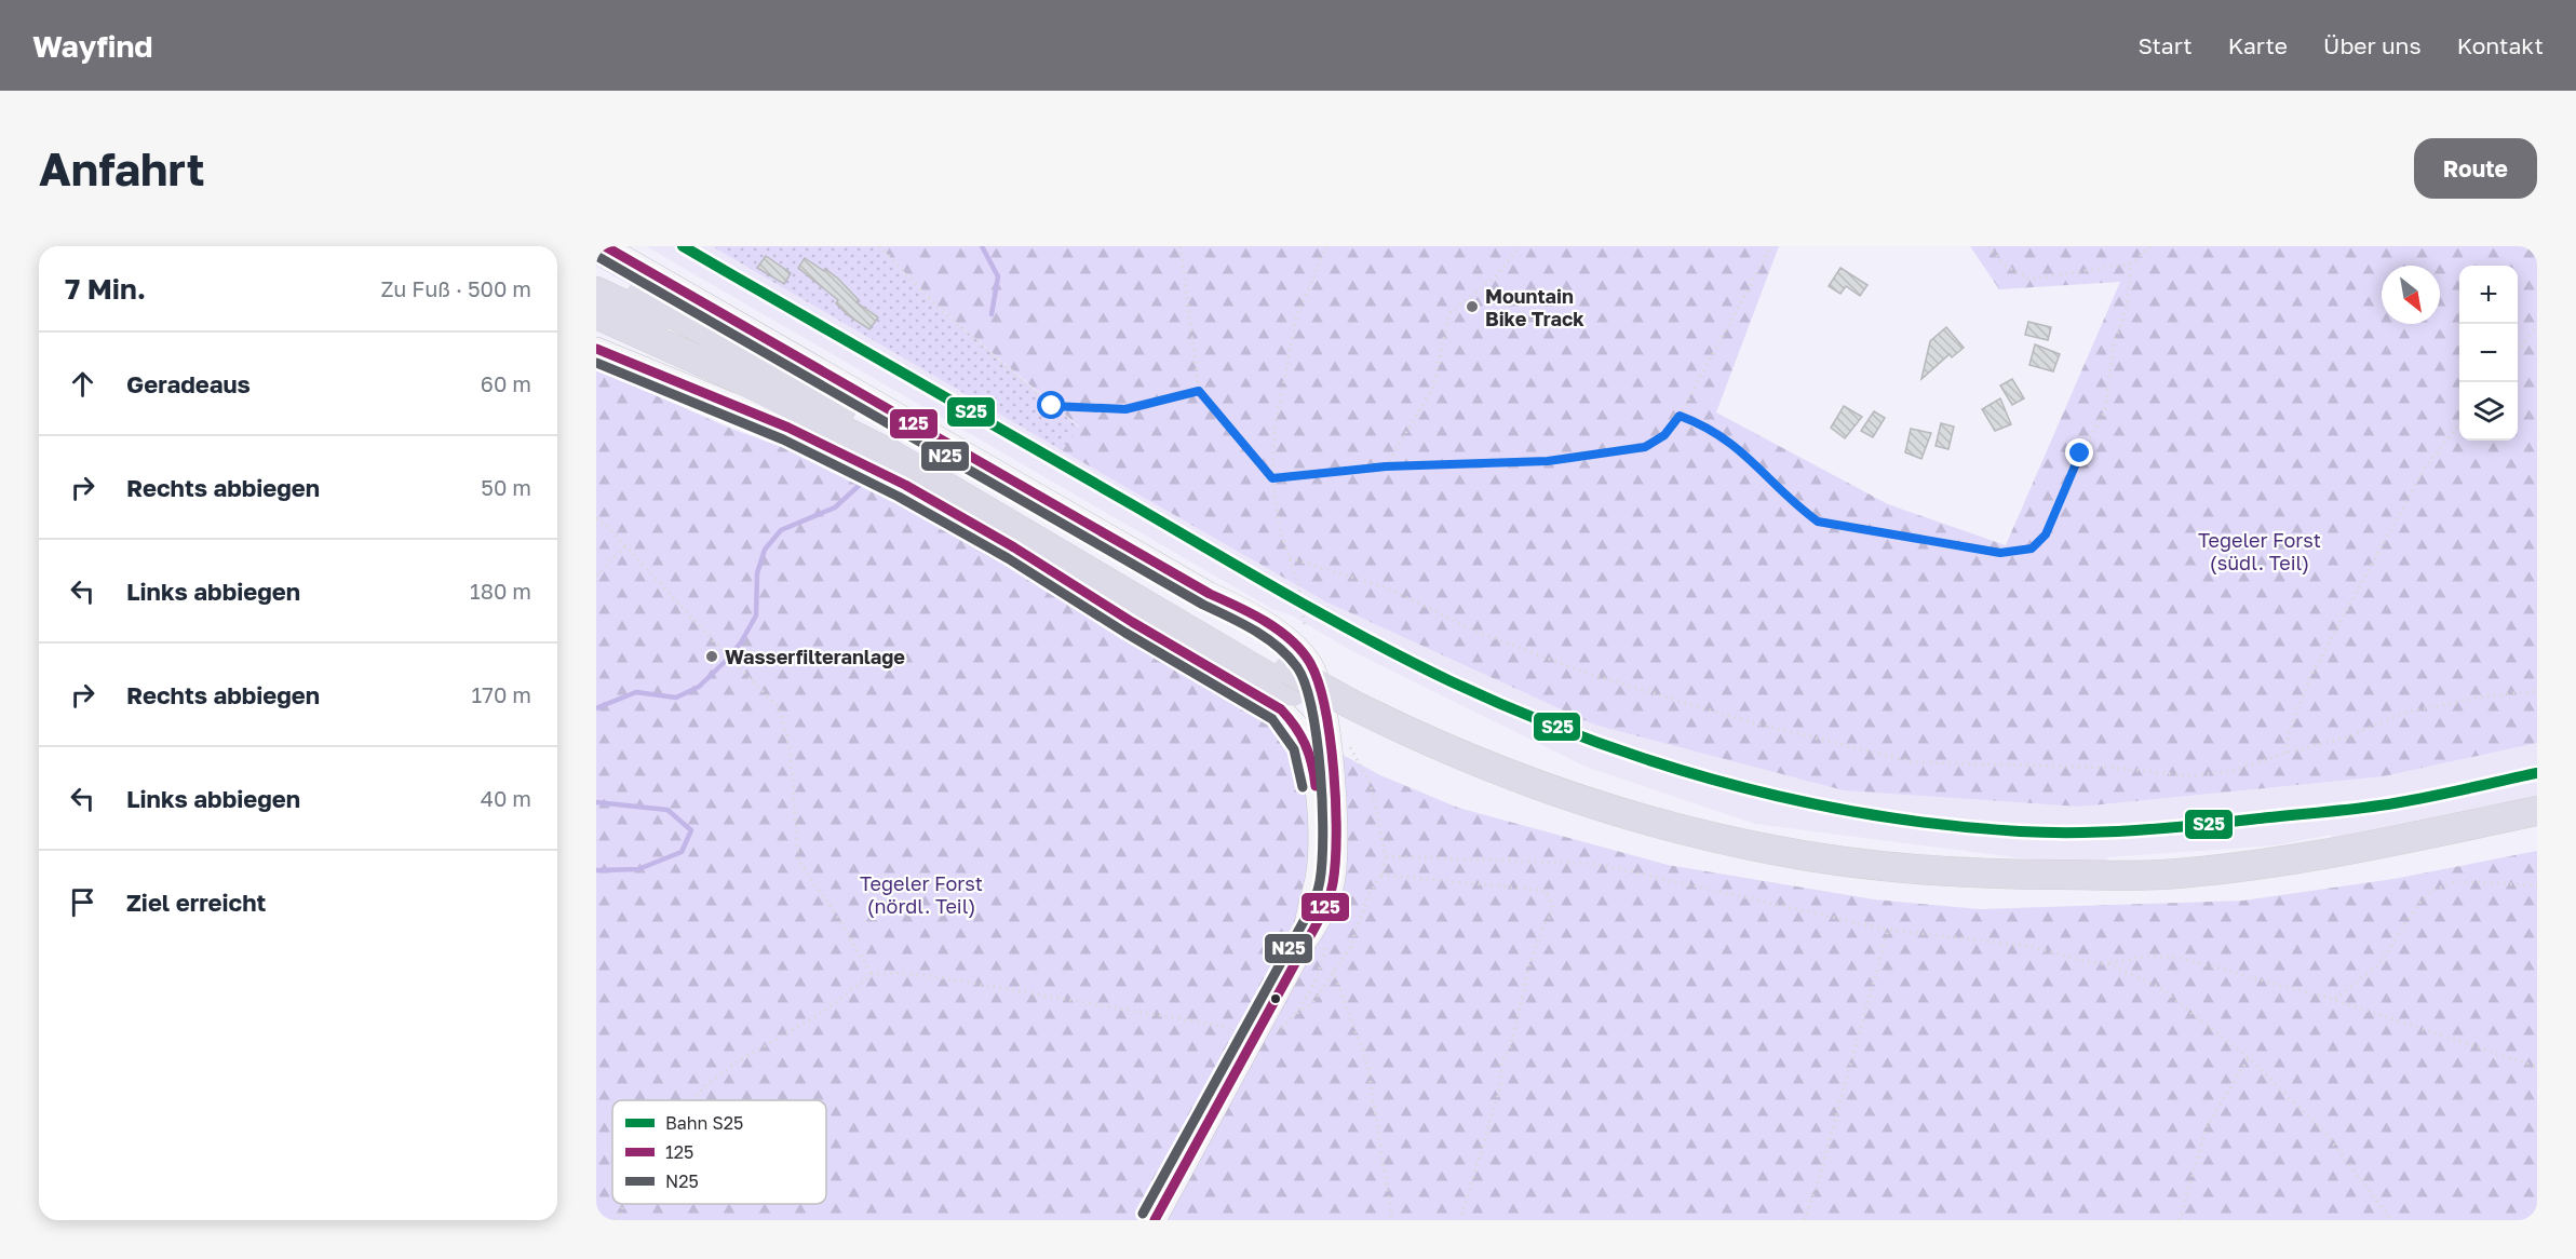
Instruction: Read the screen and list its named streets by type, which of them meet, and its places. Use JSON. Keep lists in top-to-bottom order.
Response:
{
  "parks": ["Tegeler Forst (südl. Teil)", "Tegeler Forst (nördl. Teil)"],
  "places": ["Mountain Bike Track", "Wasserfilteranlage"],
  "lines": ["rail line S25", "transit line 125", "transit line N25"],
  "legend": ["Bahn S25", "125", "N25"],
  "north": "bottom right",
  "page": {
    "header": "Wayfind",
    "nav": [
      "Start",
      "Karte",
      "Über uns",
      "Kontakt"
    ],
    "buttons": "Route",
    "title": "Anfahrt",
    "heading": ["7 Min.", "Zu Fuß · 500 m"],
    "map_buttons": ["+", "−"],
    "list": [
      ["Geradeaus", "60 m"],
      ["Rechts abbiegen", "50 m"],
      ["Links abbiegen", "180 m"],
      ["Rechts abbiegen", "170 m"],
      ["Links abbiegen", "40 m"],
      "Ziel erreicht"
    ]
  }
}
